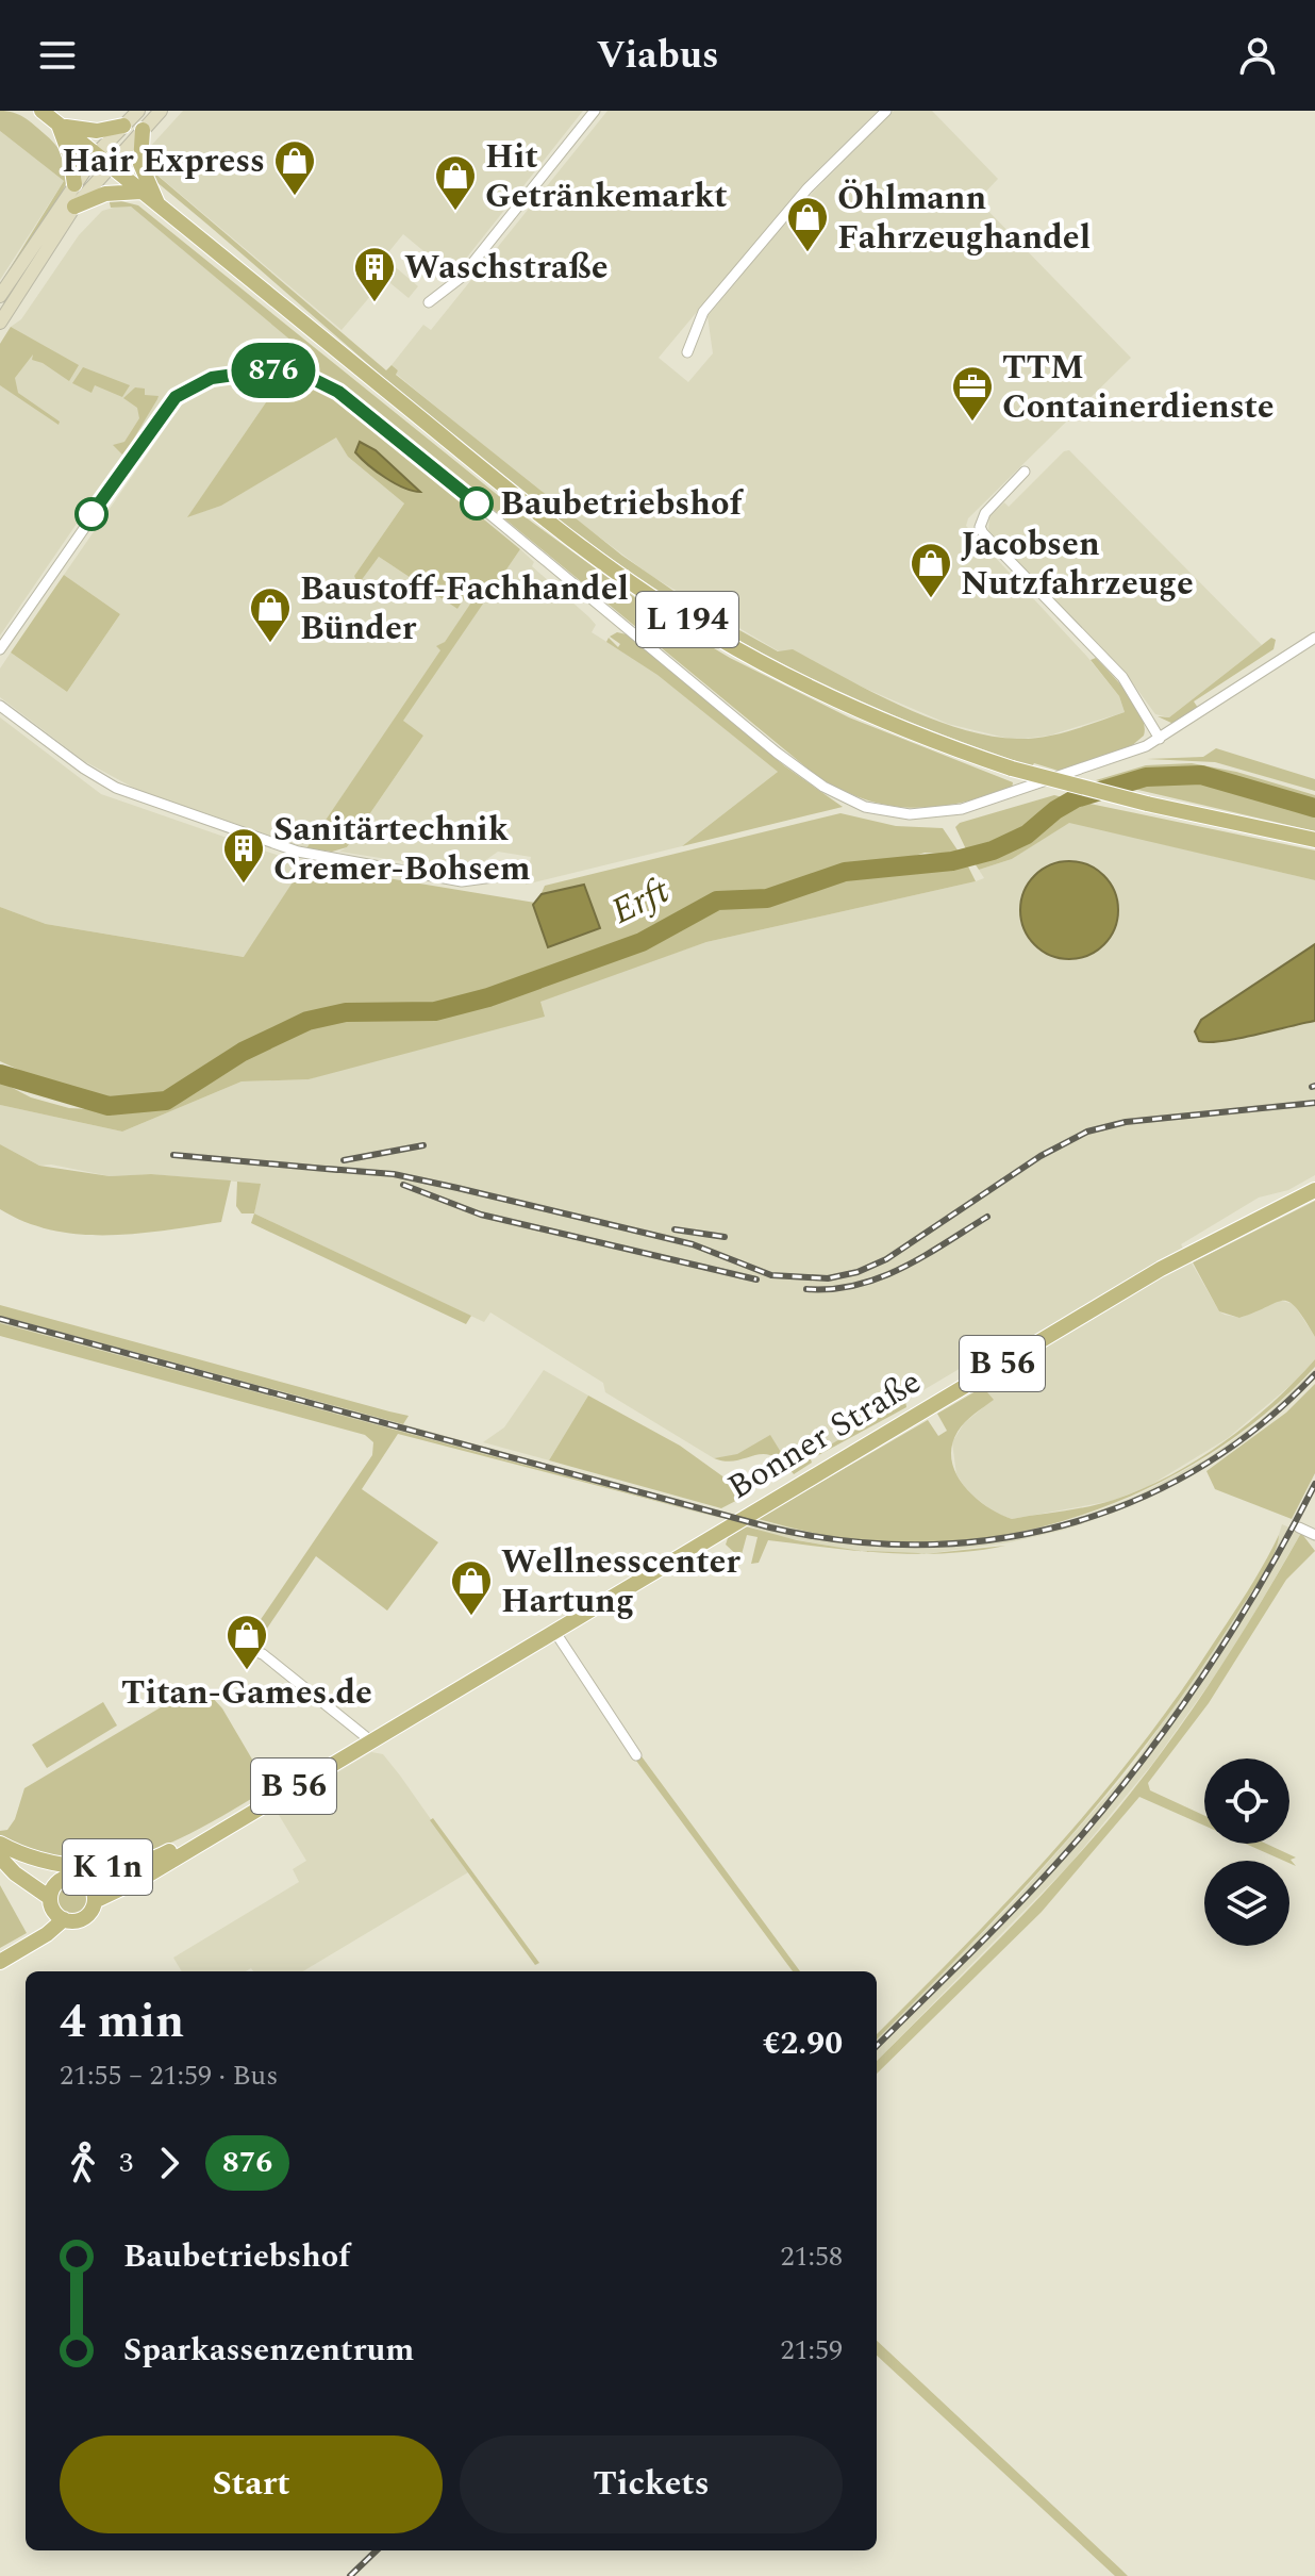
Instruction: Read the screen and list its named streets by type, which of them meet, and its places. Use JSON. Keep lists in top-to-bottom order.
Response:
{
  "streets": {
    "main road": [
      "L 194",
      "B 56",
      "Bonner Straße",
      "K 1n"
    ]
  },
  "crossings": [
    ["B 56", "Bonner Straße"],
    ["B 56", "K 1n"]
  ],
  "water": ["Erft"],
  "places": {
    "shop": [
      "Hair Express",
      "Hit Getränkemarkt",
      "Öhlmann Fahrzeughandel",
      "Jacobsen Nutzfahrzeuge",
      "Baustoff-Fachhandel Bünder",
      "Wellnesscenter Hartung",
      "Titan-Games.de"
    ],
    "building": ["Waschstraße", "Sanitärtechnik Cremer-Bohsem"],
    "office": ["TTM Containerdienste"],
    "other": ["Baubetriebshof"]
  },
  "lines": ["bus line 876"],
  "page": {
    "header": "Viabus",
    "on_map": "876",
    "heading": ["4 min", "21:55 – 21:59 · Bus", "€2.90"],
    "legs": ["3", "876"],
    "list": [
      {
        "name": "Baubetriebshof",
        "value": "21:58"
      },
      {
        "name": "Sparkassenzentrum",
        "value": "21:59"
      }
    ],
    "buttons": ["Start", "Tickets"]
  }
}
